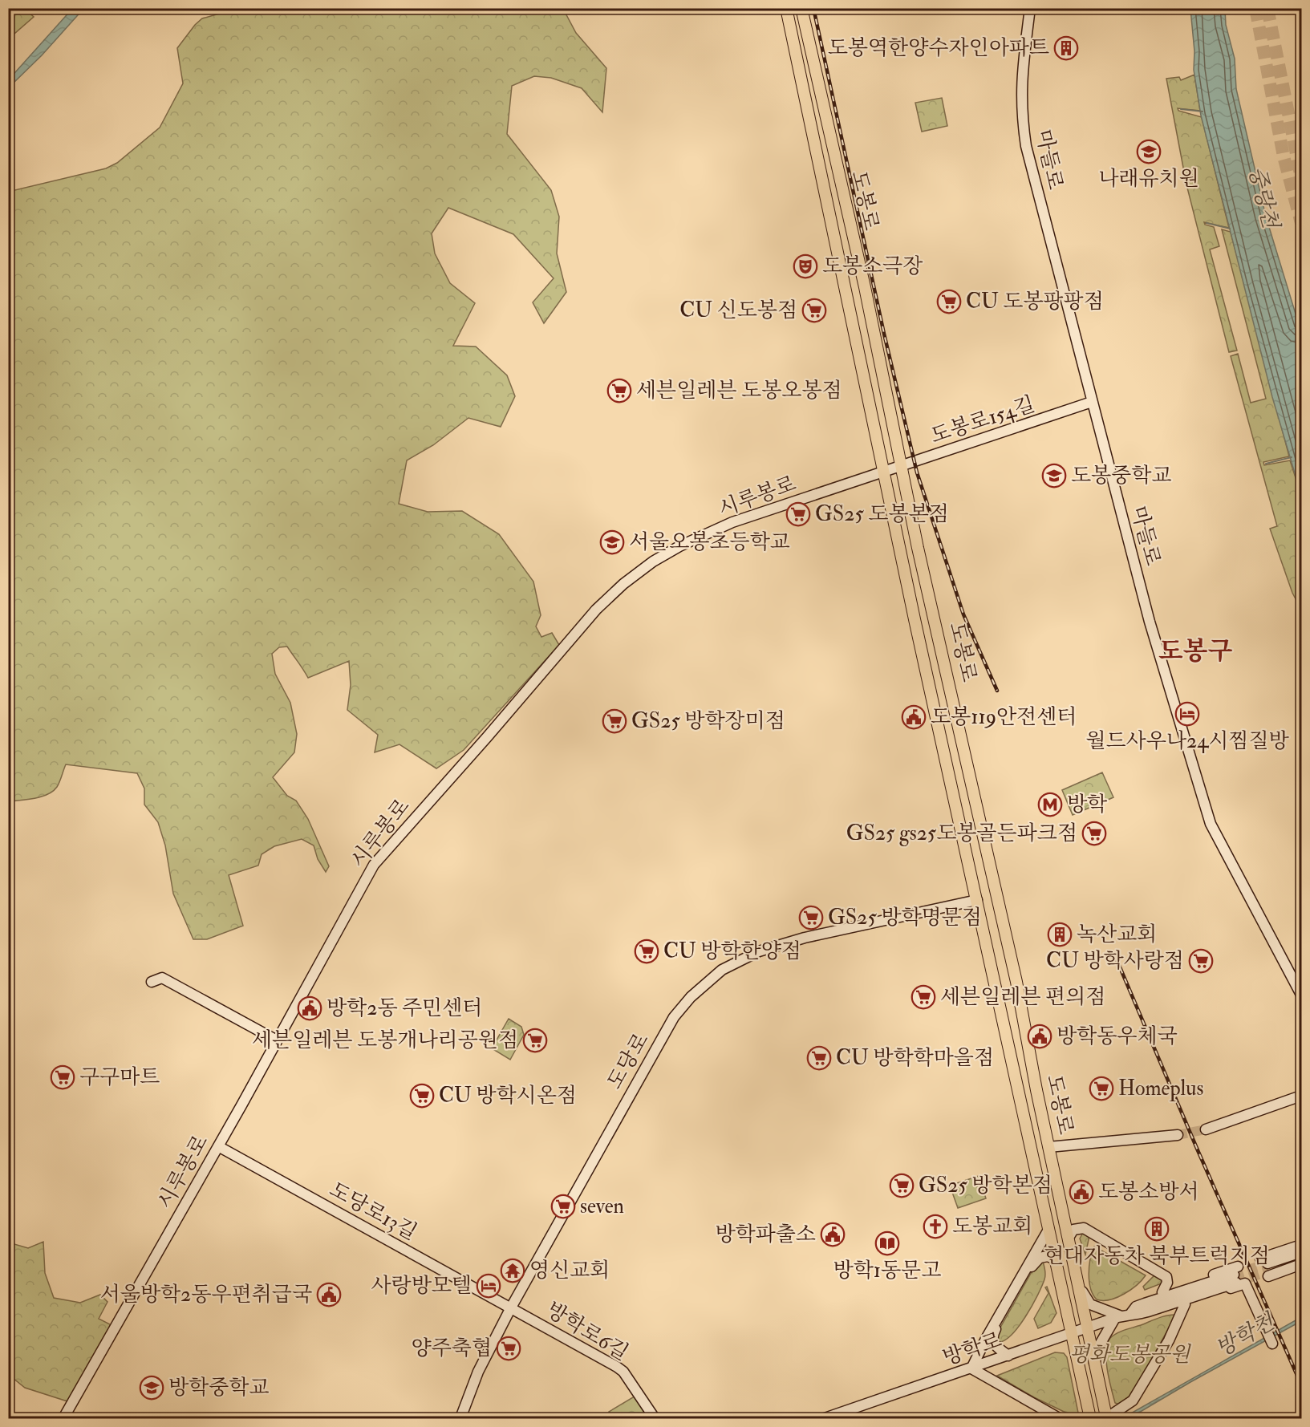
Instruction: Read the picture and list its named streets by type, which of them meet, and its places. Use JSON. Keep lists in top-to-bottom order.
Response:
{
  "streets": {
    "main road": ["도봉로"],
    "street": [
      "마들로",
      "도봉로154길",
      "시루봉로",
      "도당로",
      "도당로13길",
      "방학로6길",
      "방학로"
    ]
  },
  "crossings": [
    ["마들로", "도봉로154길"],
    ["도봉로", "도봉로154길"],
    ["도봉로", "시루봉로"],
    ["도봉로", "도당로"],
    ["도봉로", "방학로"],
    ["도봉로154길", "시루봉로"],
    ["시루봉로", "도당로13길"],
    ["도당로", "도당로13길"],
    ["도당로", "방학로6길"],
    ["도당로13길", "방학로6길"]
  ],
  "districts": ["도봉구"],
  "water": ["중랑천", "방학천"],
  "parks": ["평화도봉공원"],
  "places": {
    "building": ["도봉역한양수자인아파트", "녹산교회", "현대자동차 북부트럭지점"],
    "school or university": [
      "나래유치원",
      "도봉중학교",
      "서울오봉초등학교",
      "방학중학교"
    ],
    "theatre": ["도봉소극장"],
    "supermarket": [
      "CU 도봉팡팡점",
      "CU 신도봉점",
      "세븐일레븐 도봉오봉점",
      "GS25 도봉본점",
      "GS25 방학장미점",
      "GS25 gs25도봉골든파크점",
      "GS25 방학명문점",
      "CU 방학한양점",
      "CU 방학사랑점",
      "세븐일레븐 편의점",
      "세븐일레븐 도봉개나리공원점",
      "CU 방학학마을점",
      "구구마트",
      "Homeplus",
      "CU 방학시온점",
      "GS25 방학본점",
      "seven",
      "양주축협"
    ],
    "hotel": ["월드사우나24시찜질방", "사랑방모텔"],
    "public building": [
      "도봉119안전센터",
      "방학2동 주민센터",
      "방학동우체국",
      "도봉소방서",
      "방학파출소",
      "서울방학2동우편취급국"
    ],
    "metro station": ["방학"],
    "church": ["도봉교회"],
    "library": ["방학1동문고"],
    "temple": ["영신교회"]
  }
}
